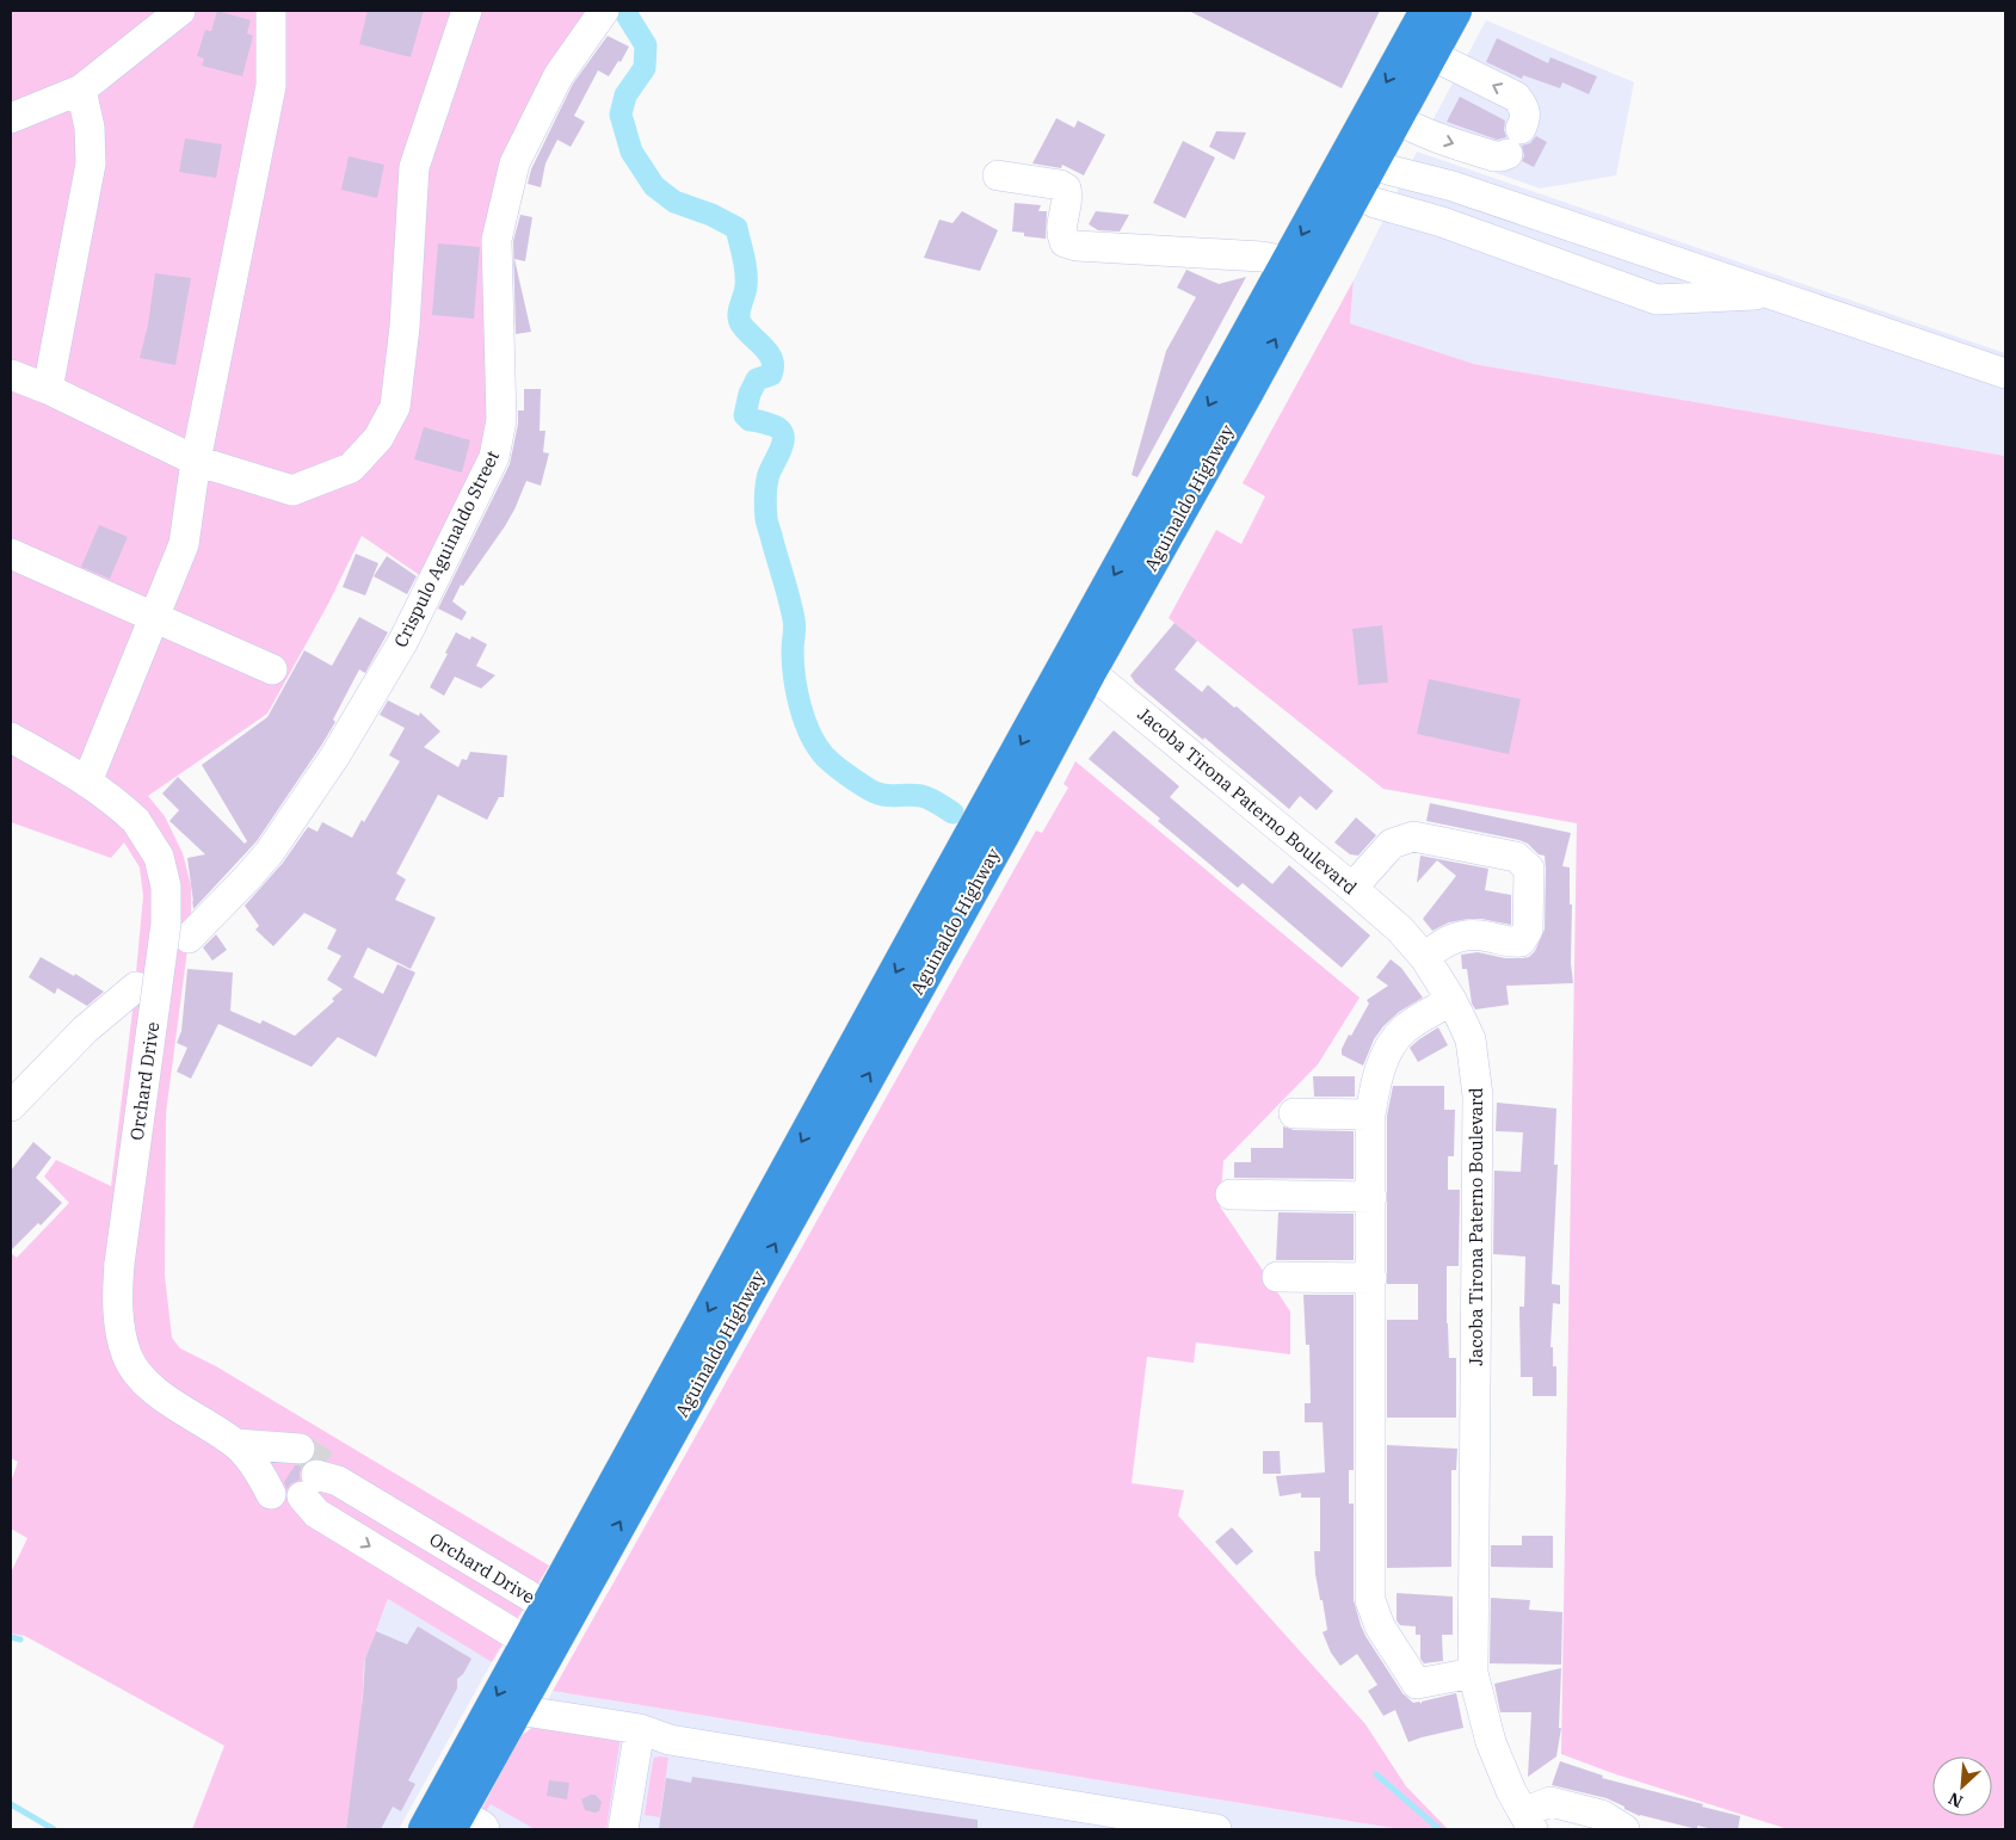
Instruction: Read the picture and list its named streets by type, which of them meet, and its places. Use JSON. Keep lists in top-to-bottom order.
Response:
{
  "streets": {
    "highway": ["Aguinaldo Highway"],
    "street": ["Crispulo Aguinaldo Street", "Jacoba Tirona Paterno Boulevard", "Orchard Drive"]
  },
  "crossings": [
    ["Aguinaldo Highway", "Jacoba Tirona Paterno Boulevard"],
    ["Aguinaldo Highway", "Orchard Drive"]
  ],
  "north": "bottom left"
}
